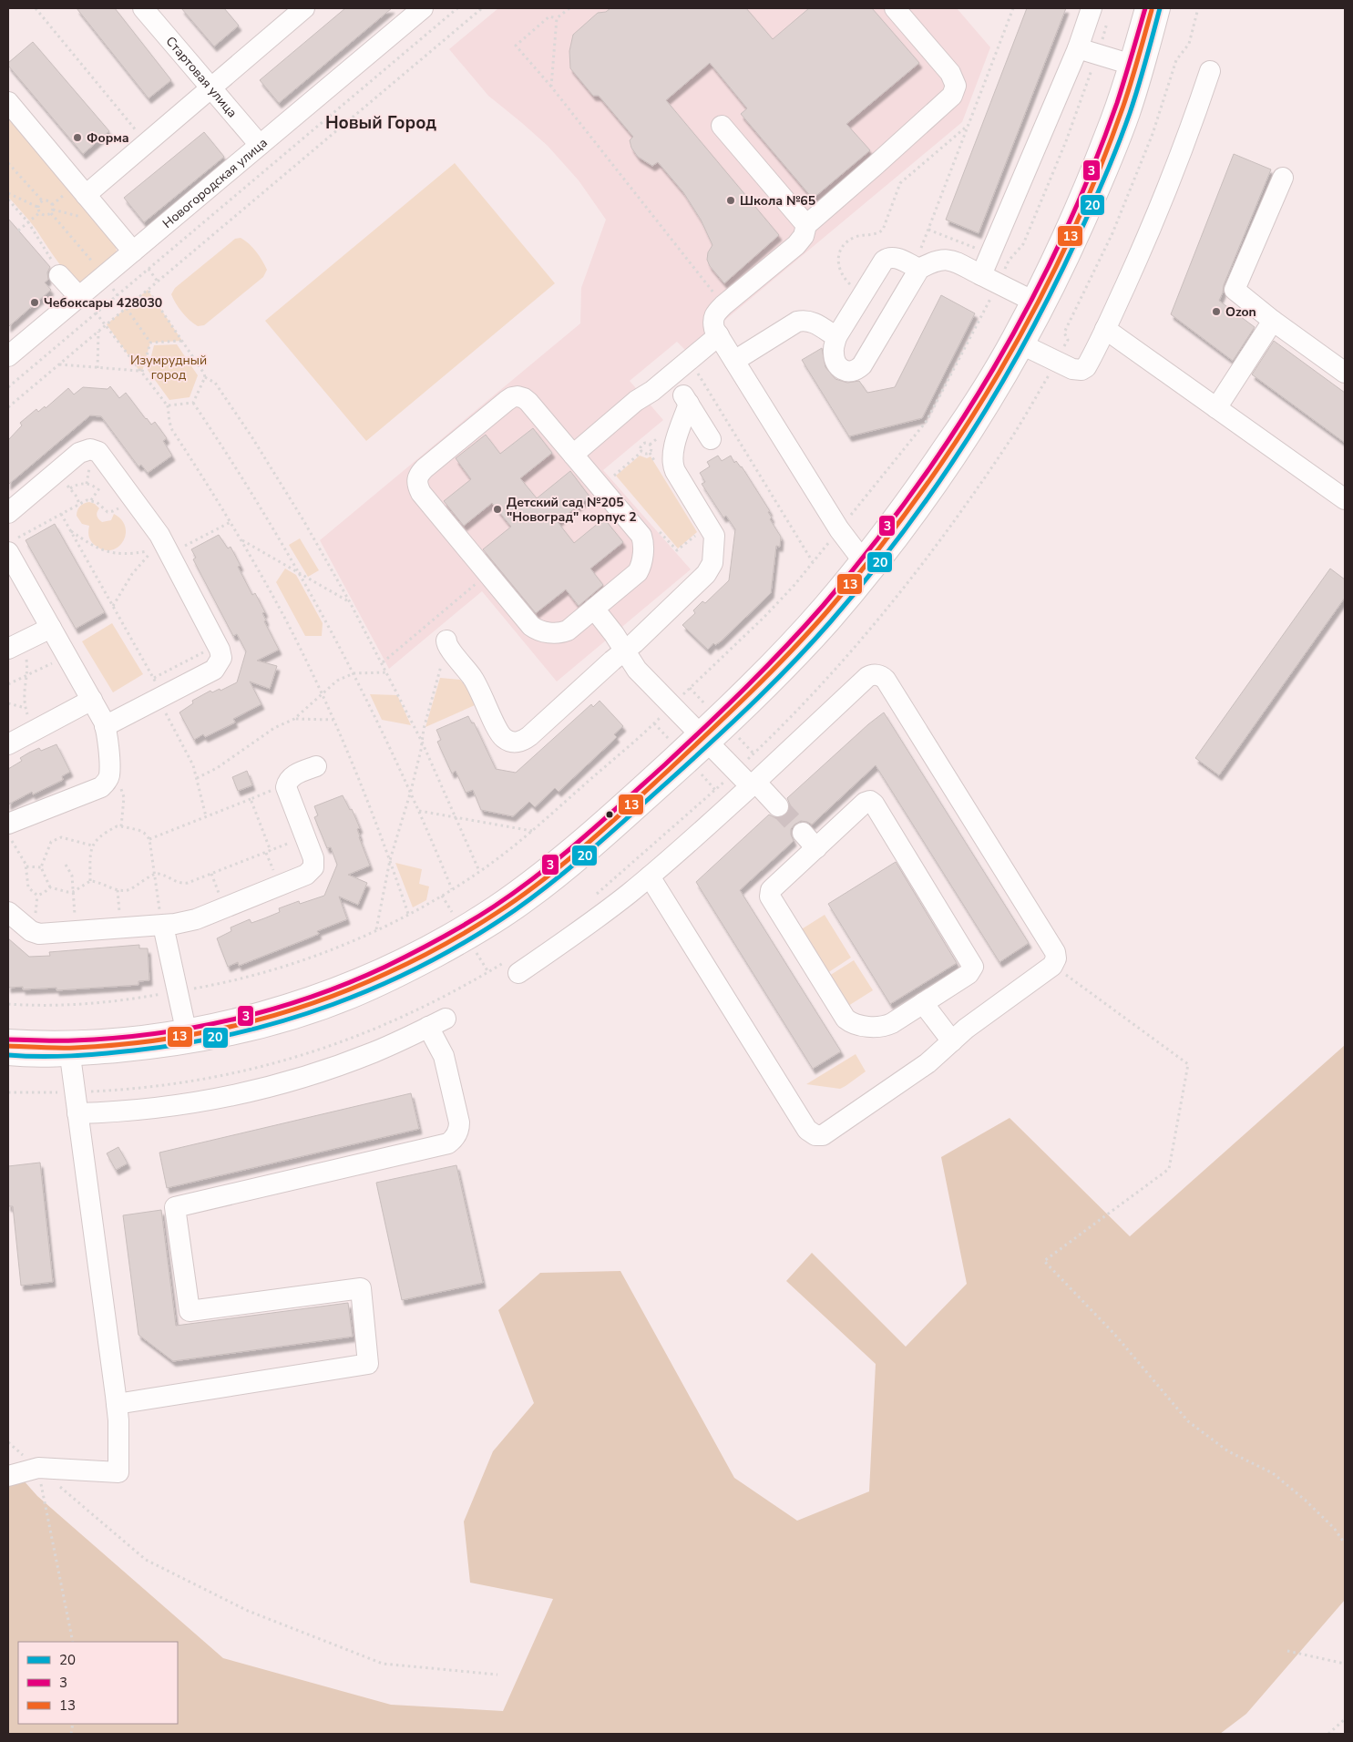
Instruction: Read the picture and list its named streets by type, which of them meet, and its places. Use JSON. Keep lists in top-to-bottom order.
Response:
{
  "streets": {
    "street": ["Стартовая улица", "Новогородская улица"]
  },
  "crossings": [
    ["Стартовая улица", "Новогородская улица"]
  ],
  "districts": ["Новый Город"],
  "parks": ["Изумрудный город"],
  "places": [
    "Форма",
    "Школа №65",
    "Чебоксары 428030",
    "Ozon",
    "Детский сад №205 \"Новоград\" корпус 2"
  ],
  "lines": ["transit line 20", "transit line 3", "transit line 13"],
  "legend": ["20", "3", "13"]
}
